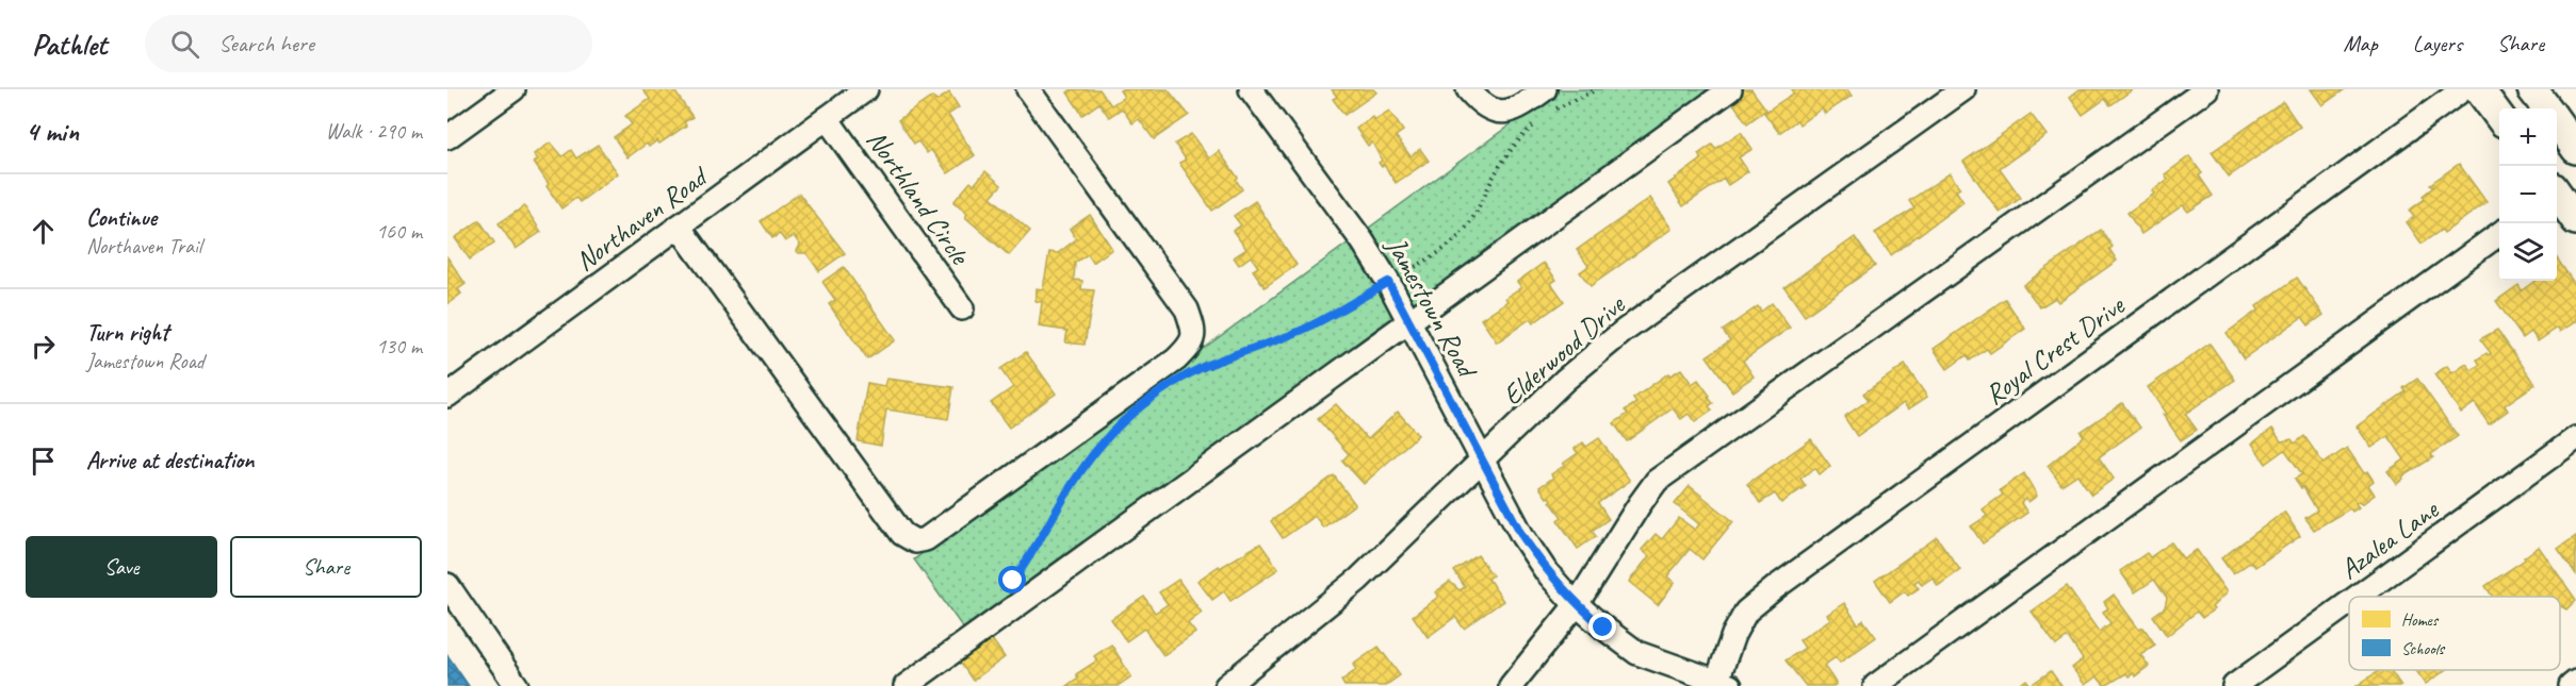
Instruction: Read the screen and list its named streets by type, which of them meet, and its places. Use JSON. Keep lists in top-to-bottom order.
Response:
{
  "streets": {
    "street": [
      "Northland Circle",
      "Northaven Road",
      "Jamestown Road",
      "Elderwood Drive",
      "Royal Crest Drive",
      "Azalea Lane"
    ]
  },
  "crossings": [
    ["Northland Circle", "Northaven Road"],
    ["Jamestown Road", "Elderwood Drive"],
    ["Jamestown Road", "Royal Crest Drive"]
  ],
  "legend": ["Homes", "Schools"],
  "page": {
    "header": "Pathlet",
    "search": "Search here",
    "nav": ["Map", "Layers", "Share"],
    "heading": ["4 min", "Walk · 290 m"],
    "map_buttons": ["+", "−"],
    "list": [
      ["Continue", "Northaven Trail", "160 m"],
      ["Turn right", "Jamestown Road", "130 m"],
      "Arrive at destination"
    ],
    "buttons": ["Save", "Share"]
  }
}
